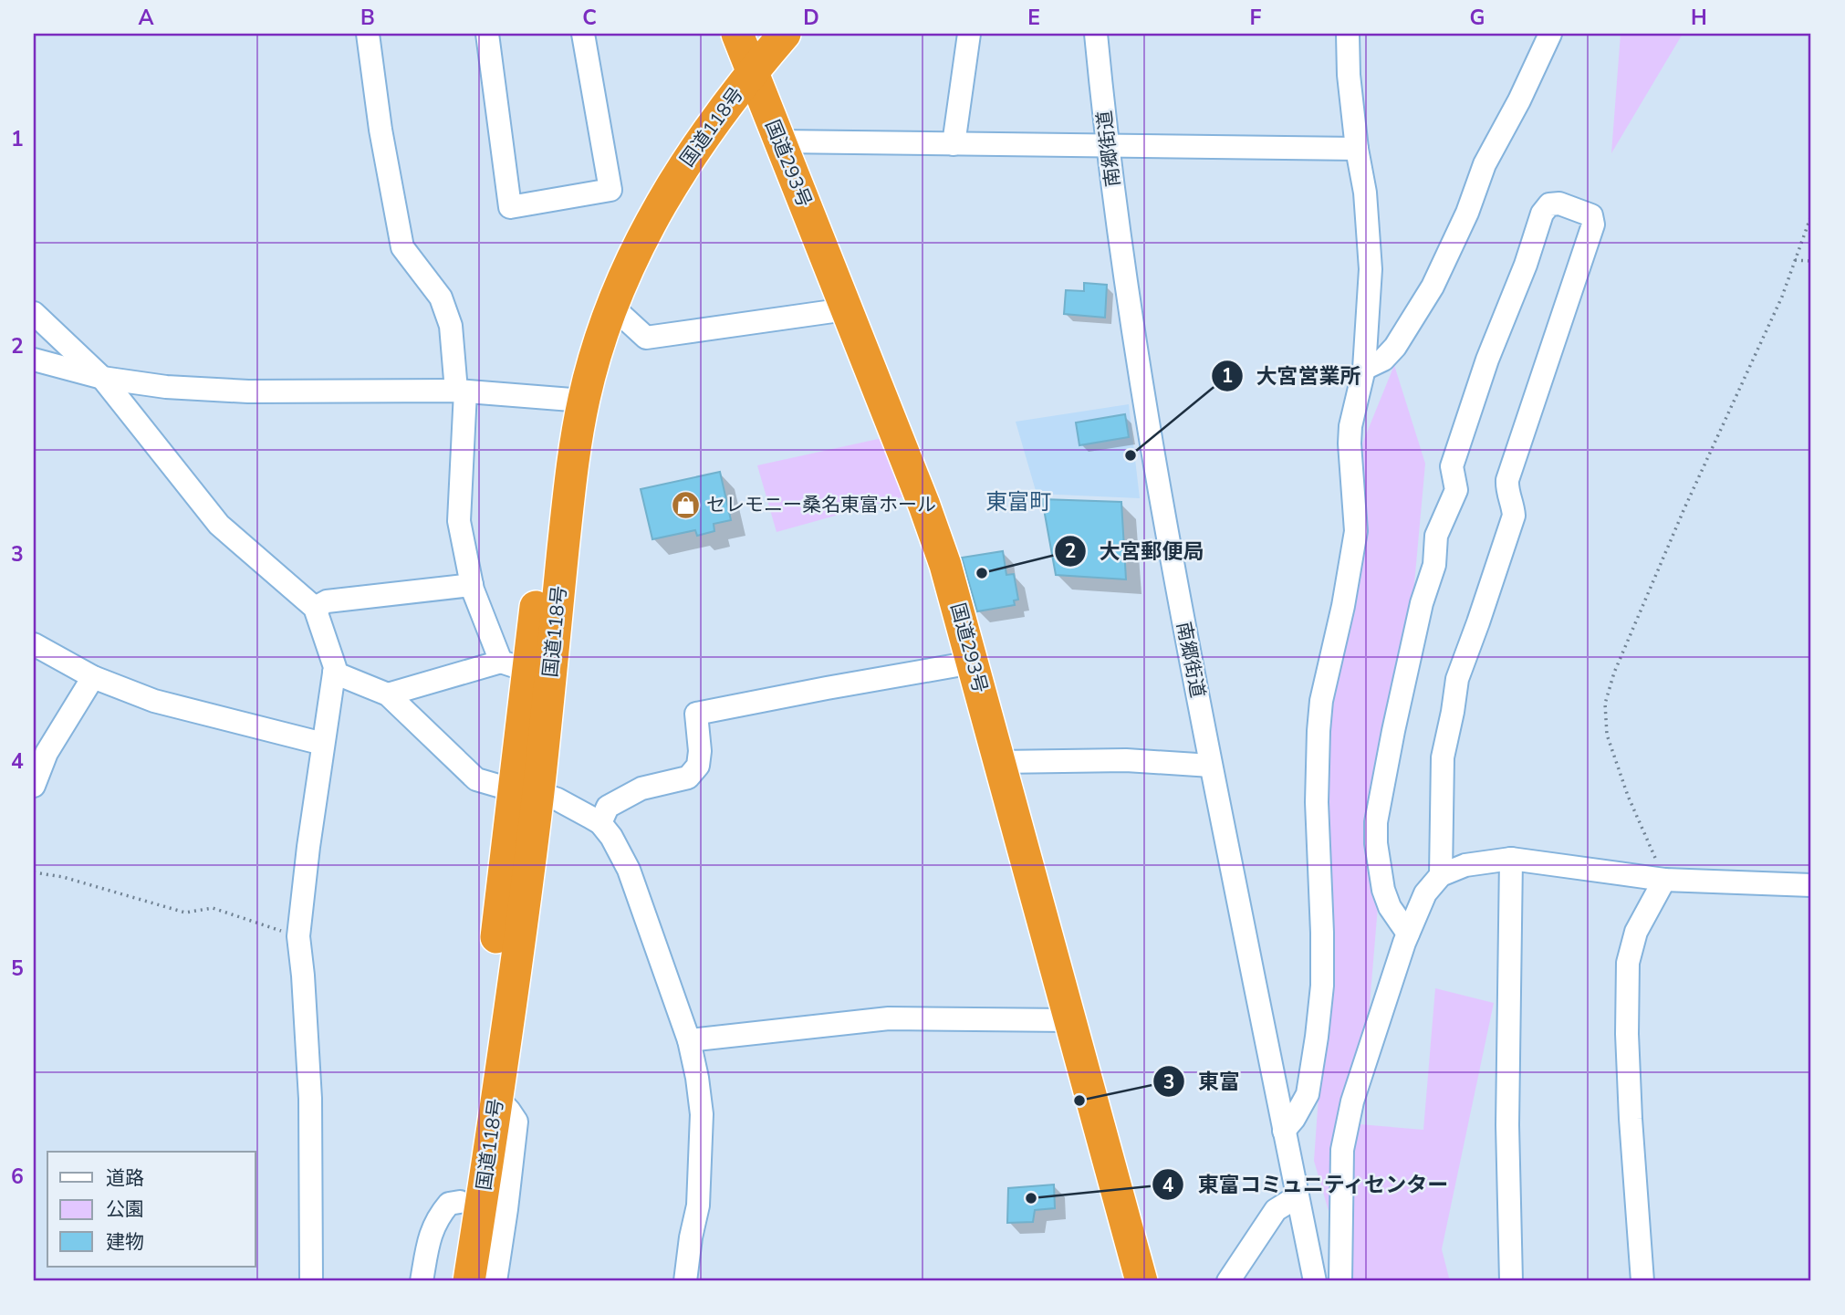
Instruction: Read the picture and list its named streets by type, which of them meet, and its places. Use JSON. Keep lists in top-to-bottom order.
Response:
{
  "streets": {
    "highway": ["国道118号", "国道293号"],
    "street": ["南郷街道"]
  },
  "crossings": [
    ["国道118号", "国道293号"]
  ],
  "districts": ["東富町"],
  "places": {
    "other": [
      "大宮営業所",
      "大宮郵便局",
      "東富",
      "東富コミュニティセンター"
    ],
    "shop": ["セレモニー桑名東富ホール"]
  },
  "legend": ["道路", "公園", "建物"],
  "grid": {
    "columns": [
      "A",
      "B",
      "C",
      "D",
      "E",
      "F",
      "G",
      "H"
    ],
    "rows": [
      "1",
      "2",
      "3",
      "4",
      "5",
      "6"
    ]
  }
}
